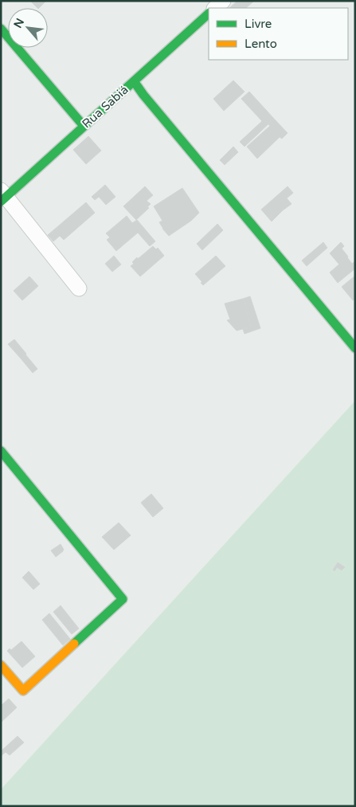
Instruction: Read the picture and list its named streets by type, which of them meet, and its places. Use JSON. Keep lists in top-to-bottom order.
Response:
{
  "streets": {
    "street": ["Rua Sabiá"]
  },
  "legend": ["Livre", "Lento"],
  "north": "top left"
}
